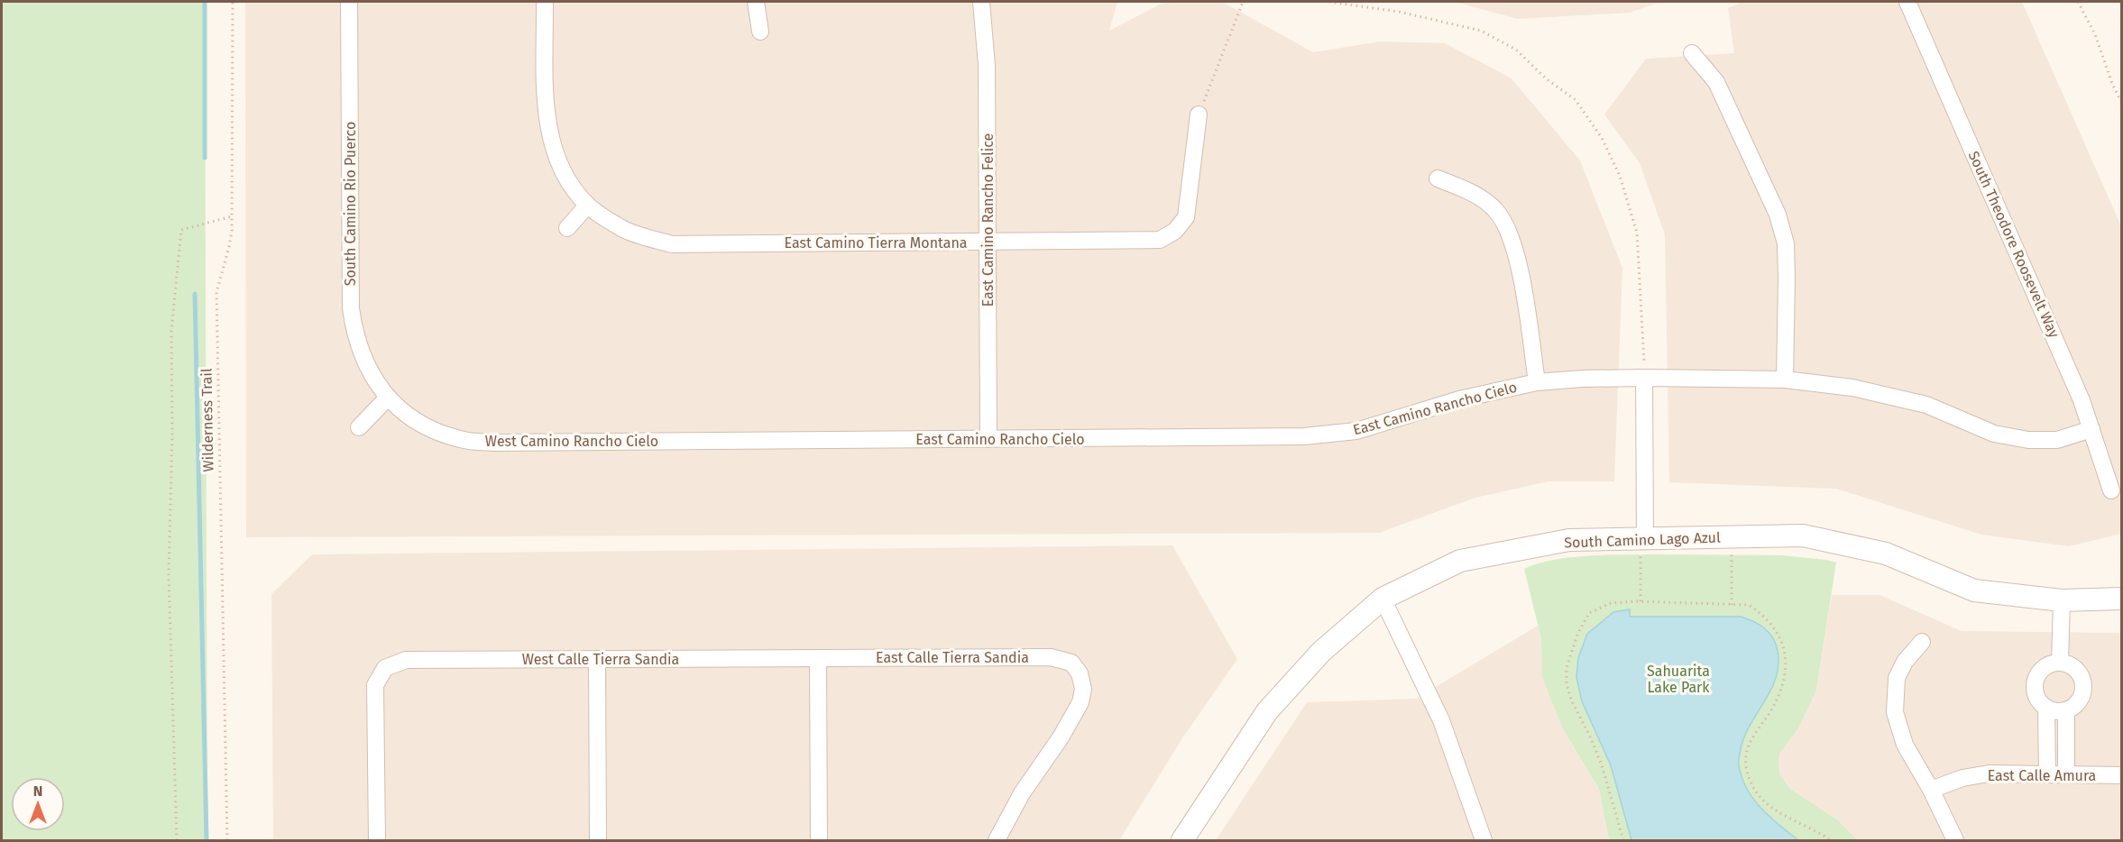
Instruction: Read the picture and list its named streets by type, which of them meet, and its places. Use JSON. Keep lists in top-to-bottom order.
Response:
{
  "streets": {
    "street": [
      "South Camino Rio Puerco",
      "East Camino Rancho Felice",
      "East Camino Tierra Montana",
      "South Theodore Roosevelt Way",
      "East Camino Rancho Cielo",
      "West Camino Rancho Cielo",
      "South Camino Lago Azul",
      "East Calle Tierra Sandia",
      "West Calle Tierra Sandia",
      "East Calle Amura"
    ],
    "path": ["Wilderness Trail"]
  },
  "crossings": [
    ["South Camino Rio Puerco", "West Camino Rancho Cielo"],
    ["East Camino Rancho Felice", "East Camino Tierra Montana"],
    ["East Camino Rancho Felice", "East Camino Rancho Cielo"],
    ["South Theodore Roosevelt Way", "East Camino Rancho Cielo"],
    ["East Camino Rancho Cielo", "West Camino Rancho Cielo"],
    ["East Calle Tierra Sandia", "West Calle Tierra Sandia"]
  ],
  "parks": ["Sahuarita Lake Park"],
  "north": "top"
}
